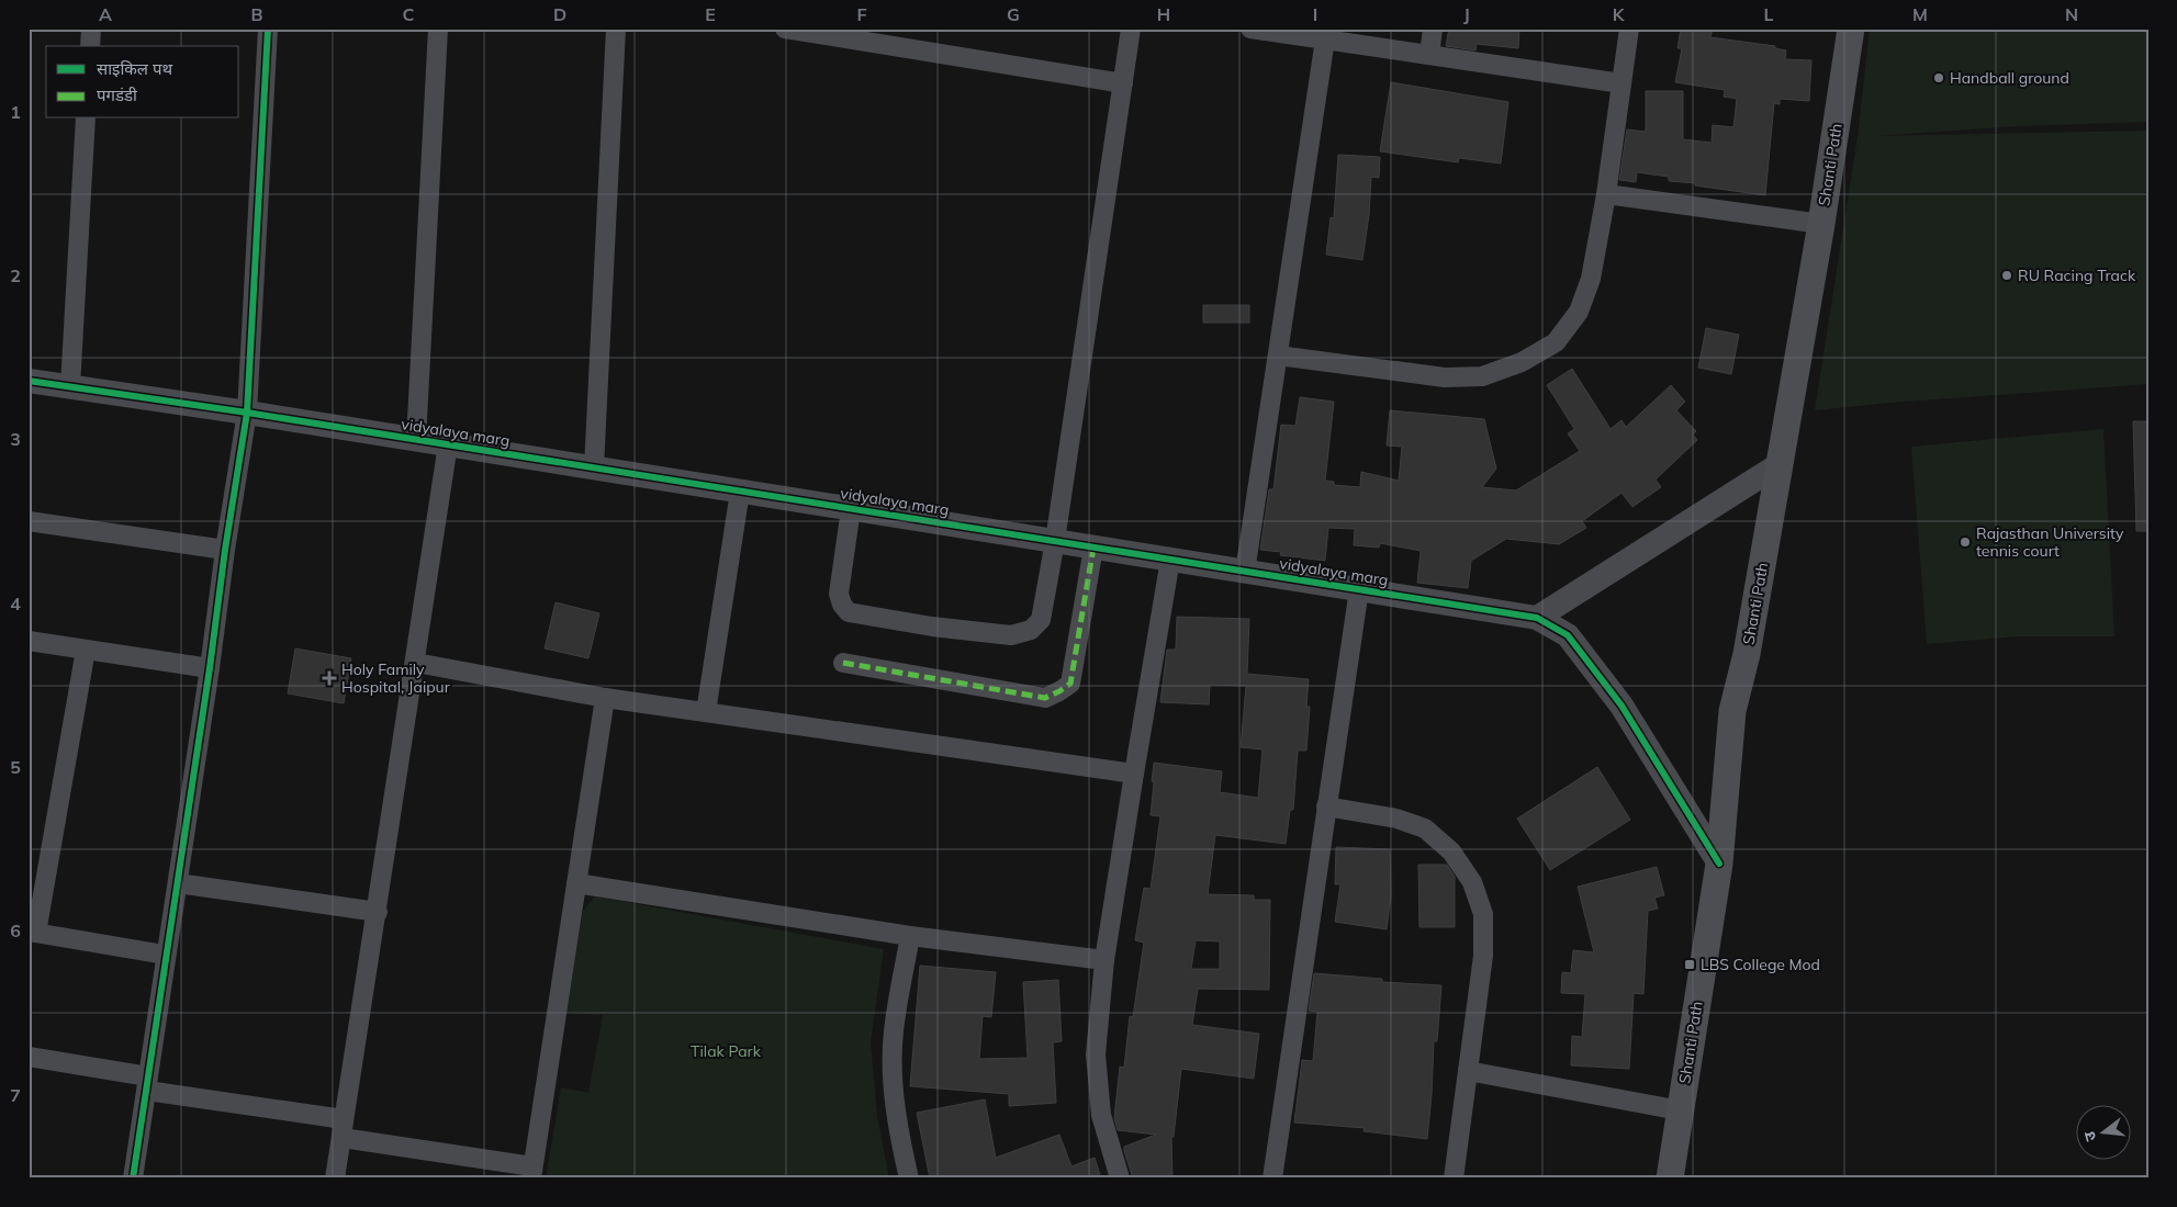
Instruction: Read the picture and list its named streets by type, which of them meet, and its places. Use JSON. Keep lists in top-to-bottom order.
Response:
{
  "streets": {
    "main road": ["Shanti Path"],
    "street": ["vidyalaya marg"]
  },
  "parks": ["Tilak Park"],
  "places": {
    "other": ["Handball ground", "RU Racing Track", "Rajasthan University tennis court"],
    "health": ["Holy Family Hospital, Jaipur"],
    "transit": ["LBS College Mod"]
  },
  "legend": ["साइकिल पथ", "पगडंडी"],
  "north": "left",
  "grid": {
    "columns": [
      "A",
      "B",
      "C",
      "D",
      "E",
      "F",
      "G",
      "H",
      "I",
      "J",
      "K",
      "L",
      "M",
      "N"
    ],
    "rows": [
      "1",
      "2",
      "3",
      "4",
      "5",
      "6",
      "7"
    ]
  }
}
